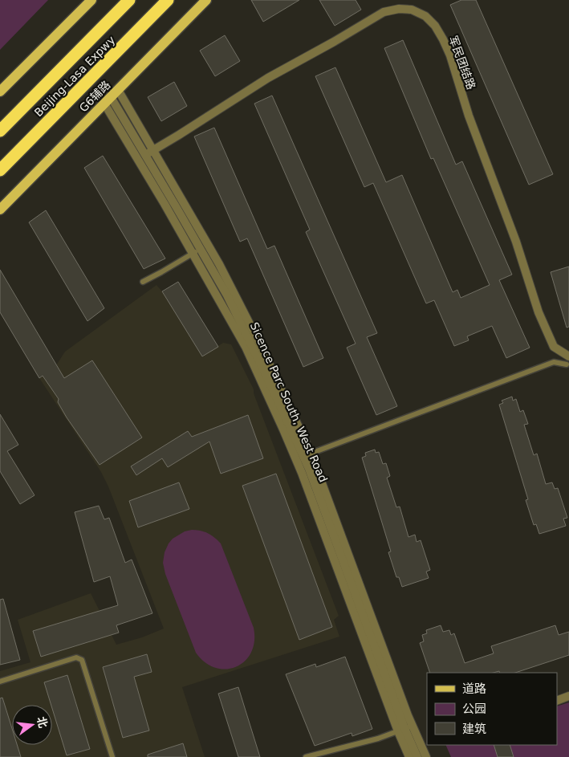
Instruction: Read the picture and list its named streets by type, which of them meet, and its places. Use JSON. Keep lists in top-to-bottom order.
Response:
{
  "streets": {
    "highway": ["Beijing-Lasa Expwy"],
    "main road": ["G6辅路"],
    "street": ["军民团结路", "Sicence Parc South, West Road"]
  },
  "crossings": [
    ["军民团结路", "Sicence Parc South, West Road"],
    ["G6辅路", "Sicence Parc South, West Road"]
  ],
  "legend": ["道路", "公园", "建筑"],
  "north": "right"
}
